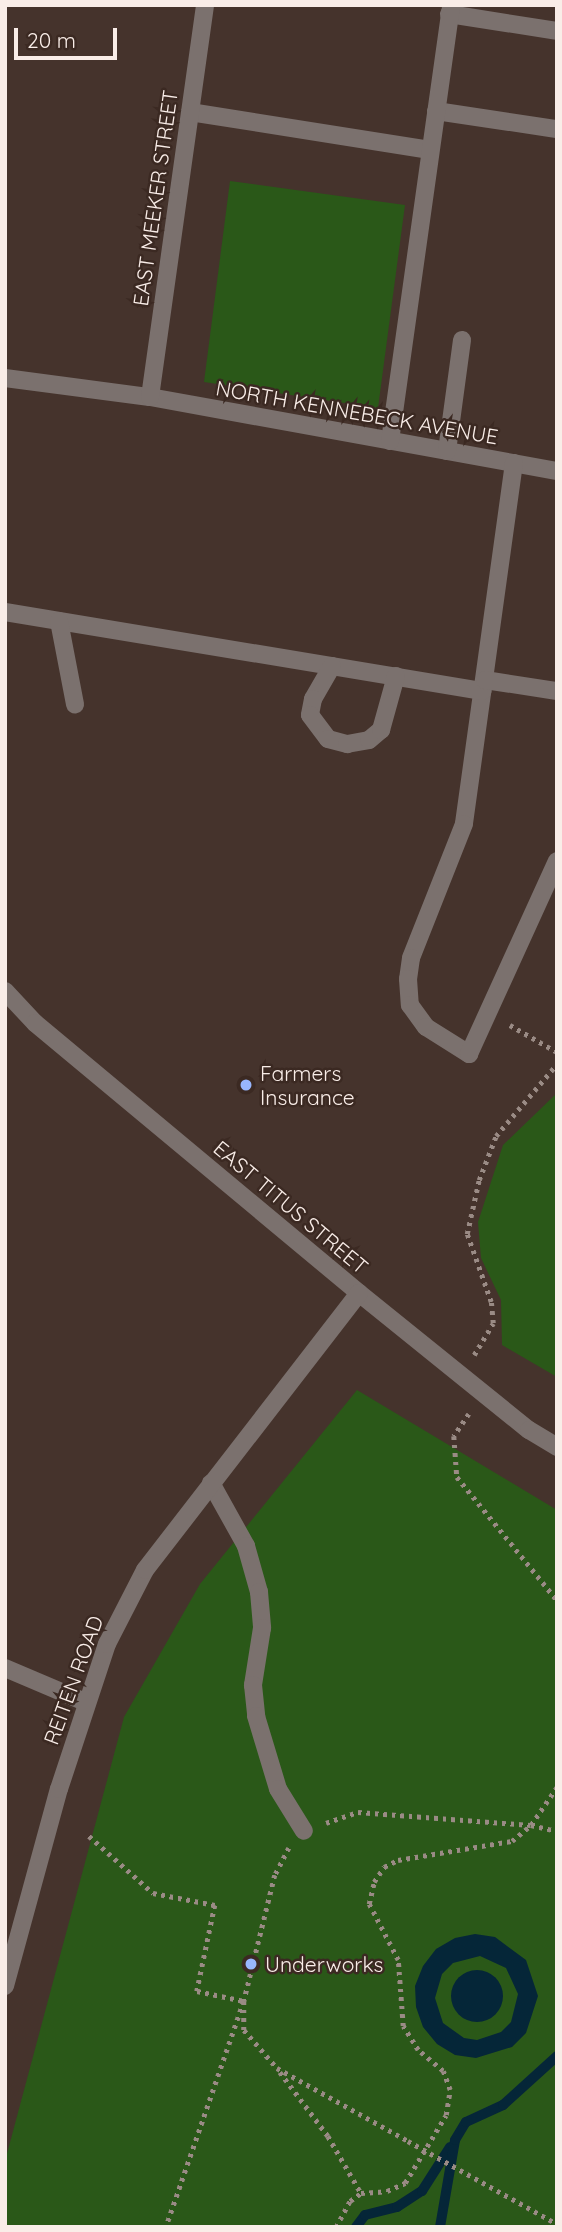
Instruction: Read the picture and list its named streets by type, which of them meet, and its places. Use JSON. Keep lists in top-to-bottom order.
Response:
{
  "streets": {
    "street": [
      "EAST MEEKER STREET",
      "NORTH KENNEBECK AVENUE",
      "EAST TITUS STREET",
      "REITEN ROAD"
    ]
  },
  "crossings": [
    ["EAST MEEKER STREET", "NORTH KENNEBECK AVENUE"],
    ["EAST TITUS STREET", "REITEN ROAD"]
  ],
  "places": ["Farmers Insurance", "Underworks"],
  "scale_bar": "20 m"
}
